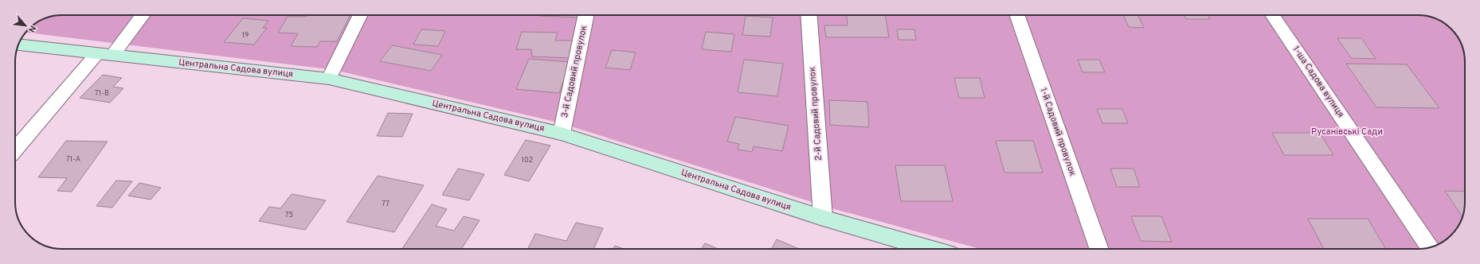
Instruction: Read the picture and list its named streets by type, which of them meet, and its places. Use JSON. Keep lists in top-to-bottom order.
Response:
{
  "streets": {
    "main road": ["Центральна Садова вулиця"],
    "street": [
      "3-й Садовий провулок",
      "1-ша Садова вулиця",
      "2-й Садовий провулок",
      "1-й Садовий провулок"
    ]
  },
  "crossings": [
    ["Центральна Садова вулиця", "3-й Садовий провулок"],
    ["Центральна Садова вулиця", "2-й Садовий провулок"]
  ],
  "parks": ["Русанівські Сади"],
  "house_numbers": [
    "19",
    "71-В",
    "71-А",
    "102",
    "77",
    "75"
  ],
  "north": "bottom right"
}
